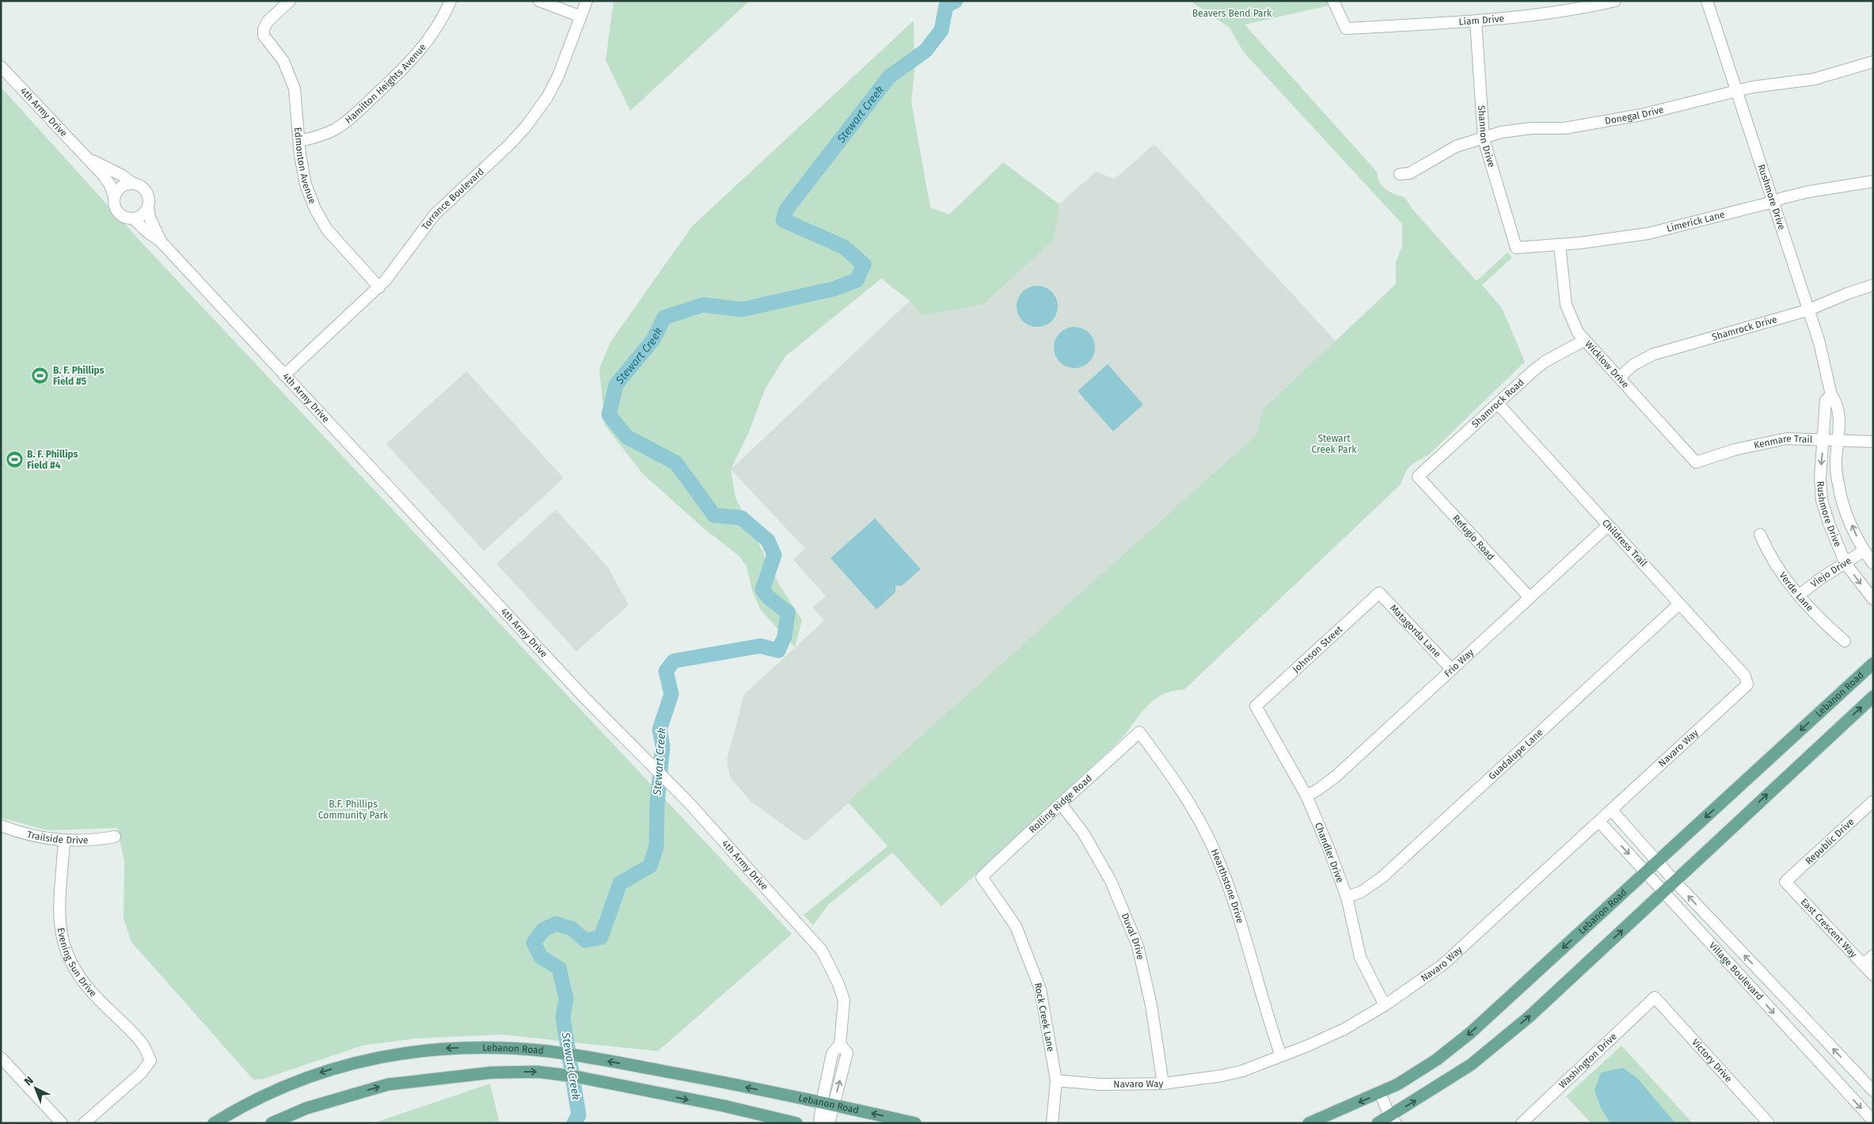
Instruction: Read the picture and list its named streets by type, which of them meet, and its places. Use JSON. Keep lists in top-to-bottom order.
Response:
{
  "streets": {
    "main road": ["Lebanon Road"],
    "street": [
      "Liam Drive",
      "Hamilton Heights Avenue",
      "4th Army Drive",
      "Donegal Drive",
      "Shannon Drive",
      "Edmonton Avenue",
      "Rushmore Drive",
      "Torrance Boulevard",
      "Limerick Lane",
      "Shamrock Drive",
      "Wicklow Drive",
      "Shamrock Road",
      "Kenmare Trail",
      "Refugio Road",
      "Childress Trail",
      "Viejo Drive",
      "Verde Lane",
      "Matagorda Lane",
      "Johnson Street",
      "Frio Way",
      "Navaro Way",
      "Guadalupe Lane",
      "Rolling Ridge Road",
      "Trailside Drive",
      "Republic Drive",
      "Chandler Drive",
      "Hearthstone Drive",
      "East Crescent Way",
      "Duval Drive",
      "Evening Sun Drive",
      "Village Boulevard",
      "Rock Creek Lane",
      "Victory Drive",
      "Washington Drive"
    ]
  },
  "crossings": [
    ["Liam Drive", "Shannon Drive"],
    ["Hamilton Heights Avenue", "Edmonton Avenue"],
    ["4th Army Drive", "Torrance Boulevard"],
    ["4th Army Drive", "Lebanon Road"],
    ["Donegal Drive", "Shannon Drive"],
    ["Donegal Drive", "Rushmore Drive"],
    ["Shannon Drive", "Limerick Lane"],
    ["Edmonton Avenue", "Torrance Boulevard"],
    ["Rushmore Drive", "Limerick Lane"],
    ["Rushmore Drive", "Shamrock Drive"],
    ["Rushmore Drive", "Kenmare Trail"],
    ["Rushmore Drive", "Viejo Drive"],
    ["Limerick Lane", "Wicklow Drive"],
    ["Shamrock Drive", "Wicklow Drive"],
    ["Wicklow Drive", "Shamrock Road"],
    ["Wicklow Drive", "Kenmare Trail"],
    ["Shamrock Road", "Refugio Road"],
    ["Shamrock Road", "Childress Trail"],
    ["Refugio Road", "Frio Way"],
    ["Childress Trail", "Frio Way"],
    ["Childress Trail", "Navaro Way"],
    ["Childress Trail", "Guadalupe Lane"],
    ["Viejo Drive", "Verde Lane"],
    ["Matagorda Lane", "Johnson Street"],
    ["Matagorda Lane", "Frio Way"],
    ["Johnson Street", "Chandler Drive"],
    ["Frio Way", "Chandler Drive"],
    ["Lebanon Road", "Village Boulevard"],
    ["Navaro Way", "Chandler Drive"],
    ["Navaro Way", "Hearthstone Drive"],
    ["Navaro Way", "Duval Drive"],
    ["Navaro Way", "Village Boulevard"],
    ["Navaro Way", "Rock Creek Lane"],
    ["Guadalupe Lane", "Chandler Drive"],
    ["Rolling Ridge Road", "Hearthstone Drive"],
    ["Rolling Ridge Road", "Duval Drive"],
    ["Rolling Ridge Road", "Rock Creek Lane"],
    ["Trailside Drive", "Evening Sun Drive"],
    ["Republic Drive", "East Crescent Way"],
    ["Victory Drive", "Washington Drive"]
  ],
  "water": ["Stewart Creek"],
  "parks": ["Beavers Bend Park", "Stewart Creek Park", "B.F. Phillips Community Park"],
  "places": {
    "sports": ["B. F. Phillips Field #5", "B. F. Phillips Field #4"]
  },
  "north": "top left"
}
